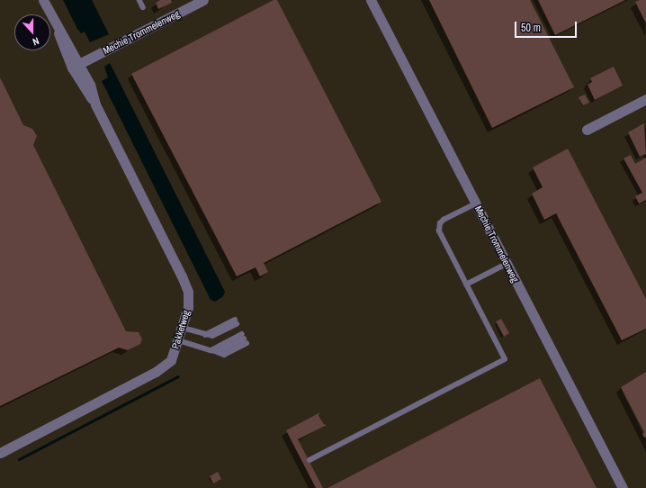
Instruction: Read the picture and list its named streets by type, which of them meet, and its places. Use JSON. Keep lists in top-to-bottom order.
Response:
{
  "streets": {
    "street": ["Mechie Trommelenweg", "Pakketweg"]
  },
  "crossings": [
    ["Mechie Trommelenweg", "Pakketweg"]
  ],
  "scale_bar": "50 m",
  "north": "bottom"
}
